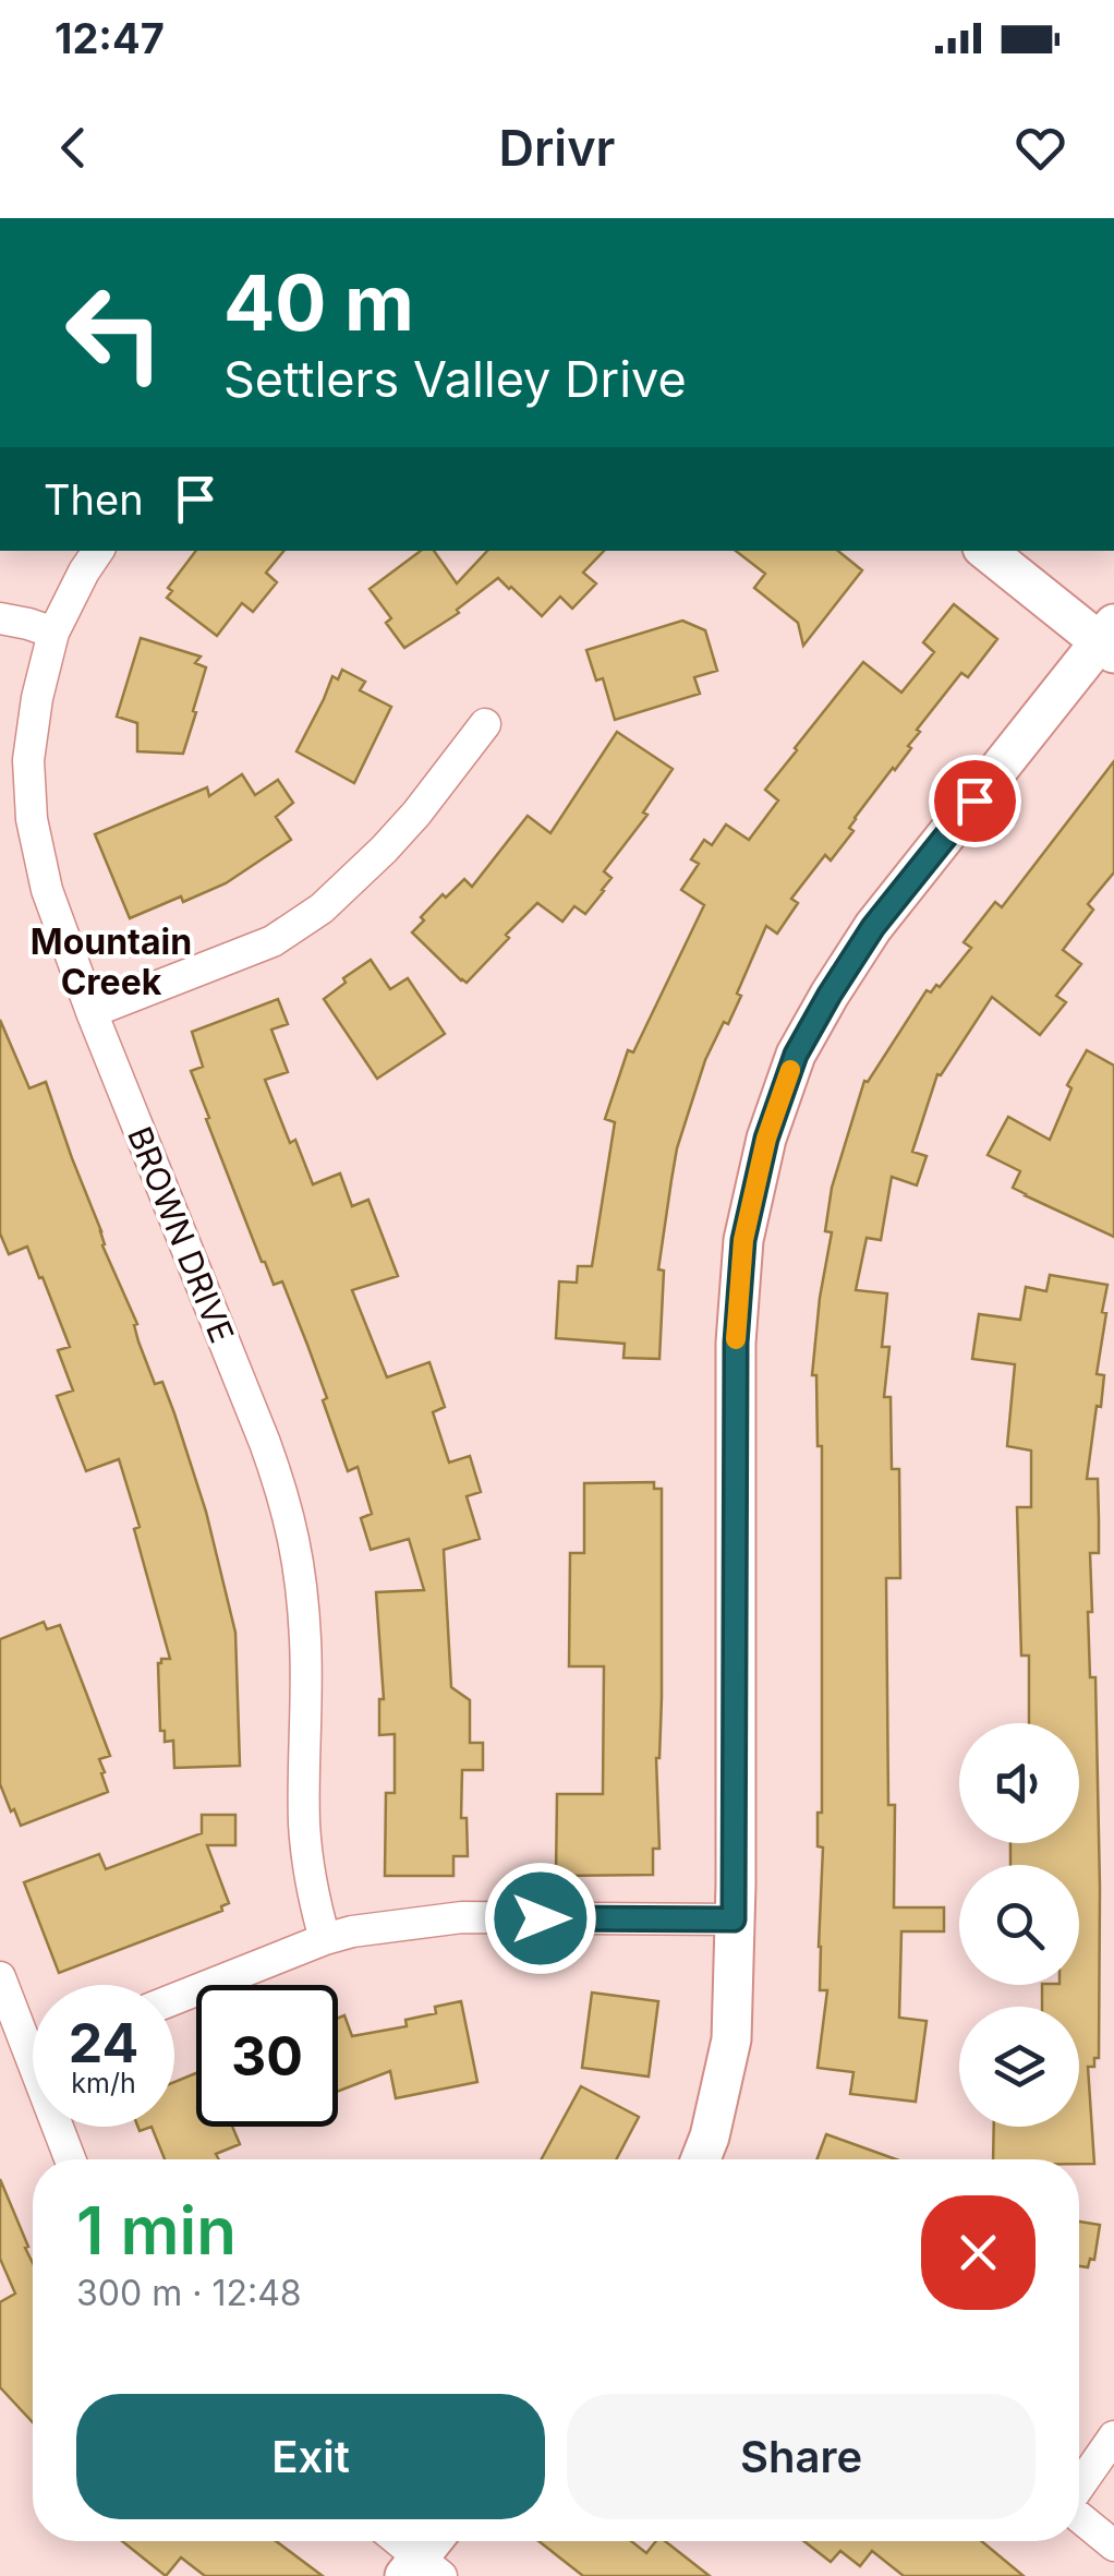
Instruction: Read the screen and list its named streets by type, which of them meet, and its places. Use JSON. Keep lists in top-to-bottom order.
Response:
{
  "streets": {
    "street": ["BROWN DRIVE"]
  },
  "districts": ["Mountain Creek"],
  "page": {
    "status": "12:47",
    "header": "Drivr",
    "turn": ["40 m", "Settlers Valley Drive"],
    "then": "Then",
    "speed": "24 km/h",
    "limit": "30",
    "heading": ["1 min", "300 m · 12:48"],
    "buttons": ["Exit", "Share"]
  }
}
